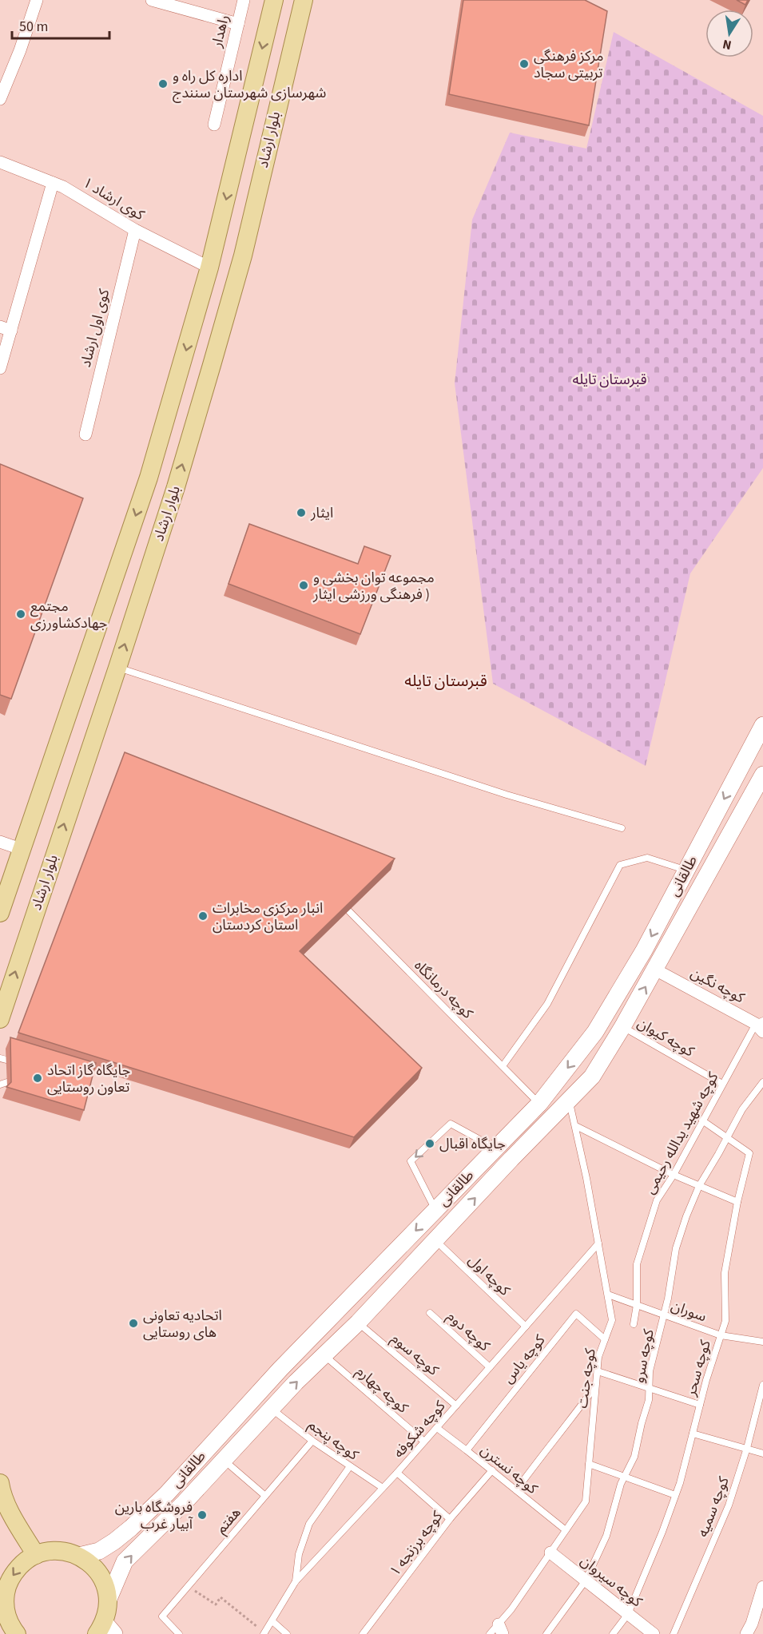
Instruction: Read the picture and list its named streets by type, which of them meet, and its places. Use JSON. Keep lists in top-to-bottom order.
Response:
{
  "streets": {
    "main road": ["بلوار ارشاد", "طالقانی"],
    "street": [
      "راهدار",
      "کوی ارشاد ۱",
      "کوی اول ارشاد",
      "کوچه نگین",
      "کوچه سیروان"
    ],
    "lane": [
      "کوچه درمانگاه",
      "کوچه کیوان",
      "کوچه شهید یدالله رحیمی",
      "کوچه اول",
      "سوران",
      "کوچه دوم",
      "کوچه سوم",
      "کوچه سرو",
      "کوچه یاس",
      "کوچه سحر",
      "کوچه جنت",
      "کوچه چهارم",
      "کوچه شکوفه",
      "کوچه پنجم",
      "کوچه نسترن",
      "کوچه سمیه",
      "هفتم",
      "کوچه برزنجه ۱"
    ]
  },
  "crossings": [
    ["بلوار ارشاد", "کوی ارشاد ۱"],
    ["کوی ارشاد ۱", "کوی اول ارشاد"],
    ["طالقانی", "کوچه نگین"],
    ["طالقانی", "کوچه درمانگاه"],
    ["طالقانی", "کوچه کیوان"],
    ["طالقانی", "کوچه اول"],
    ["طالقانی", "کوچه سوم"],
    ["طالقانی", "کوچه جنت"],
    ["طالقانی", "کوچه چهارم"],
    ["طالقانی", "کوچه پنجم"],
    ["کوچه نگین", "کوچه شهید یدالله رحیمی"],
    ["کوچه کیوان", "کوچه شهید یدالله رحیمی"],
    ["کوچه شهید یدالله رحیمی", "سوران"],
    ["کوچه شهید یدالله رحیمی", "کوچه سحر"],
    ["کوچه اول", "کوچه شکوفه"],
    ["سوران", "کوچه سرو"],
    ["سوران", "کوچه سحر"],
    ["سوران", "کوچه جنت"],
    ["کوچه دوم", "کوچه شکوفه"],
    ["کوچه سوم", "کوچه شکوفه"],
    ["کوچه سرو", "کوچه سحر"],
    ["کوچه سرو", "کوچه سیروان"],
    ["کوچه یاس", "کوچه جنت"],
    ["کوچه یاس", "کوچه نسترن"],
    ["کوچه سحر", "کوچه سیروان"],
    ["کوچه جنت", "کوچه شکوفه"],
    ["کوچه جنت", "کوچه نسترن"],
    ["کوچه جنت", "کوچه سیروان"],
    ["کوچه چهارم", "کوچه شکوفه"],
    ["کوچه شکوفه", "کوچه پنجم"],
    ["کوچه شکوفه", "کوچه نسترن"],
    ["کوچه پنجم", "هفتم"],
    ["کوچه نسترن", "کوچه برزنجه ۱"]
  ],
  "districts": ["قبرستان تایله"],
  "parks": ["قبرستان تایله"],
  "places": [
    "مرکز فرهنگی تربیتی سجاد",
    "اداره کل راه و شهرسازی شهرستان سنندج",
    "ایثار",
    "مجموعه توان بخشی و فرهنگی ورزشی ایثار )",
    "مجتمع جهادکشاورزی",
    "انبار مرکزی مخابرات استان کردستان",
    "جایگاه گاز اتحاد تعاون روستایی",
    "جایگاه اقبال",
    "اتحادیه تعاونی های روستایی",
    "فروشگاه بارین آبیار غرب"
  ],
  "scale_bar": "50 m",
  "north": "bottom"
}
